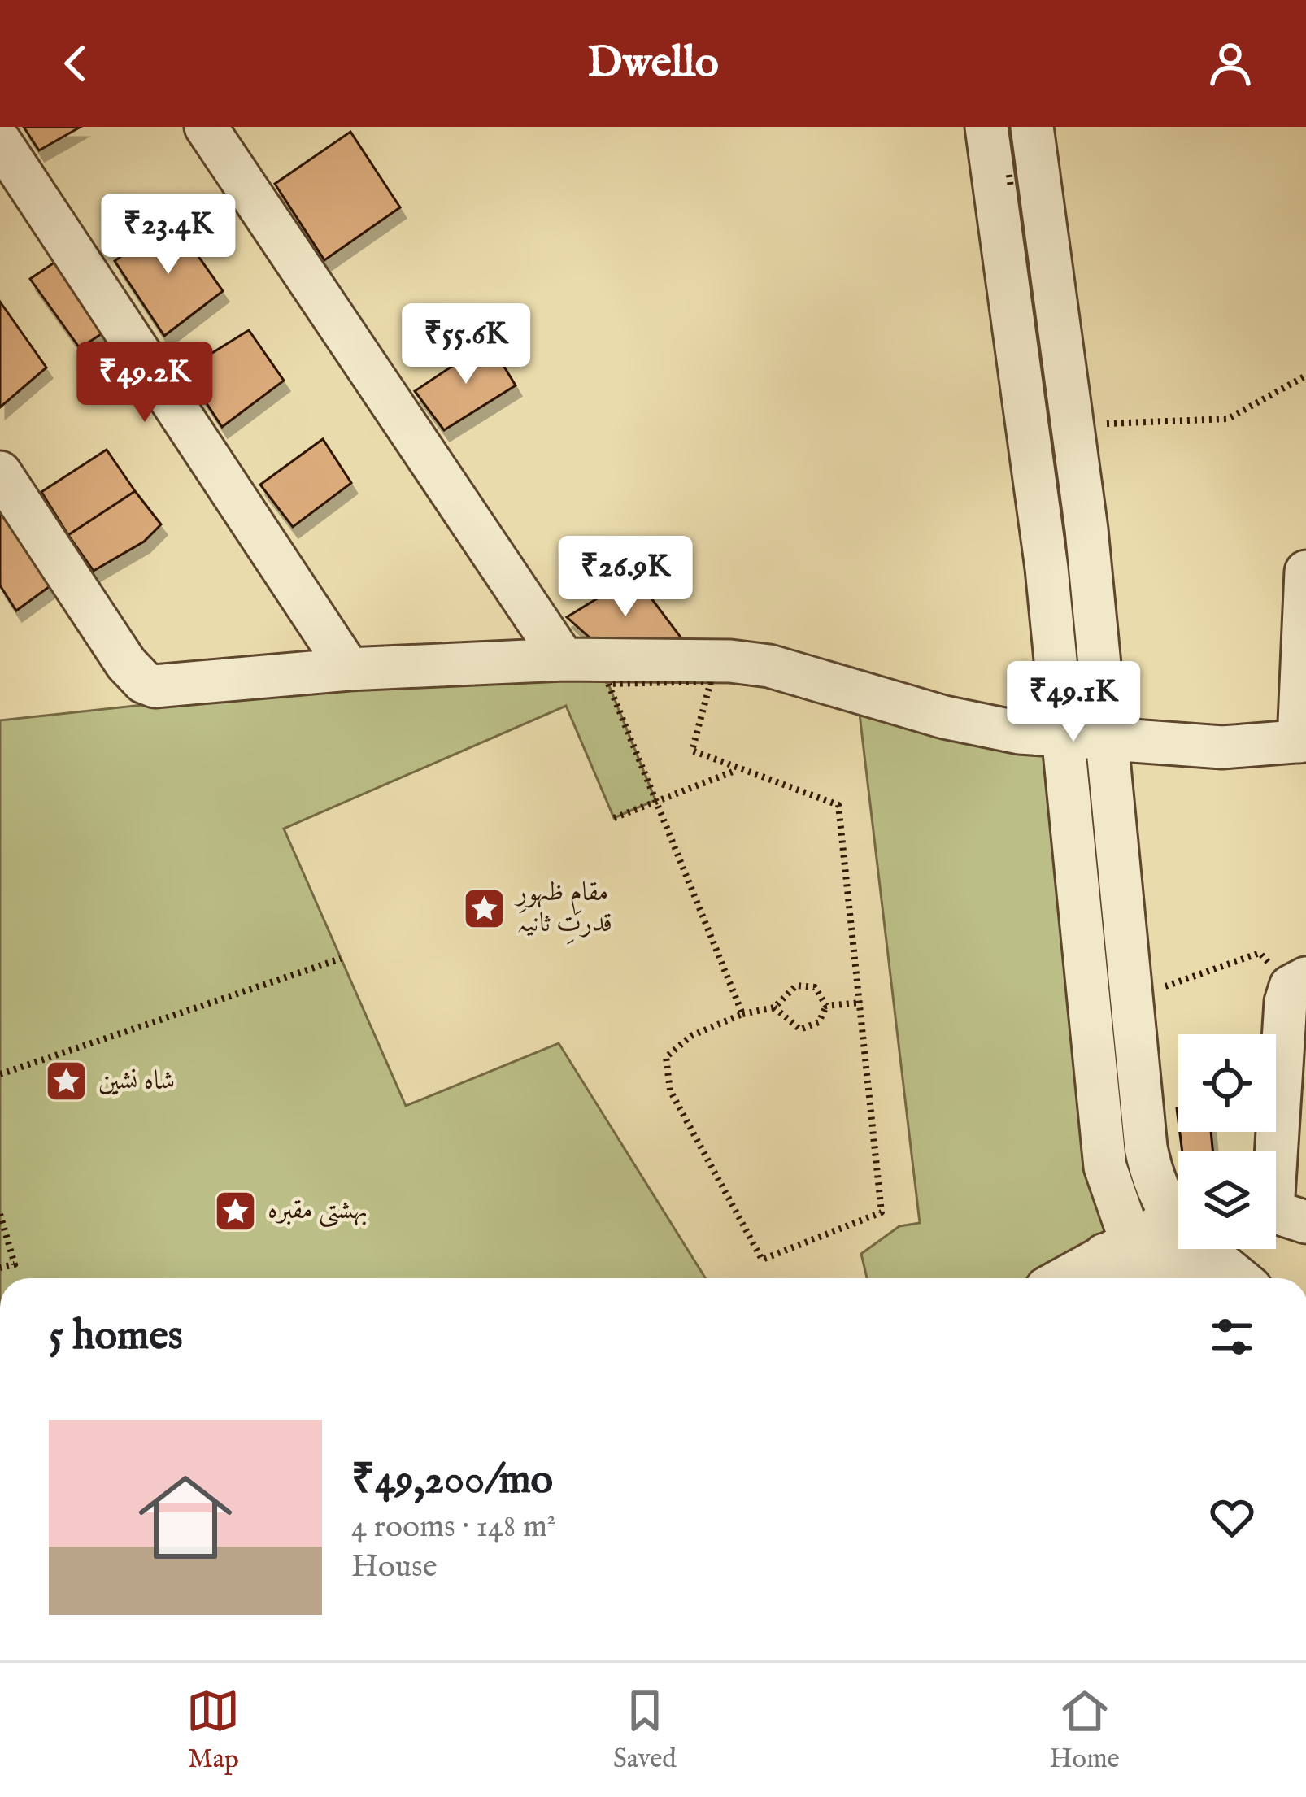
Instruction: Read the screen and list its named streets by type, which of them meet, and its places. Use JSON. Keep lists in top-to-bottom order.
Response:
{
  "places": {
    "place": ["مقامِ ظہورِ قدرتِ ثانیہ", "شاہ نشین", "بہشتی مقبرہ"]
  },
  "page": {
    "header": "Dwello",
    "price": [
      "₹23.4K",
      "₹55.6K",
      "₹49.2K",
      "₹26.9K",
      "₹49.1K"
    ],
    "heading": "5 homes",
    "list": [
      {
        "name": "₹49,200/mo",
        "note": "4 rooms · 148 m² · House"
      }
    ],
    "tabs": ["Map", "Saved", "Home"]
  }
}
